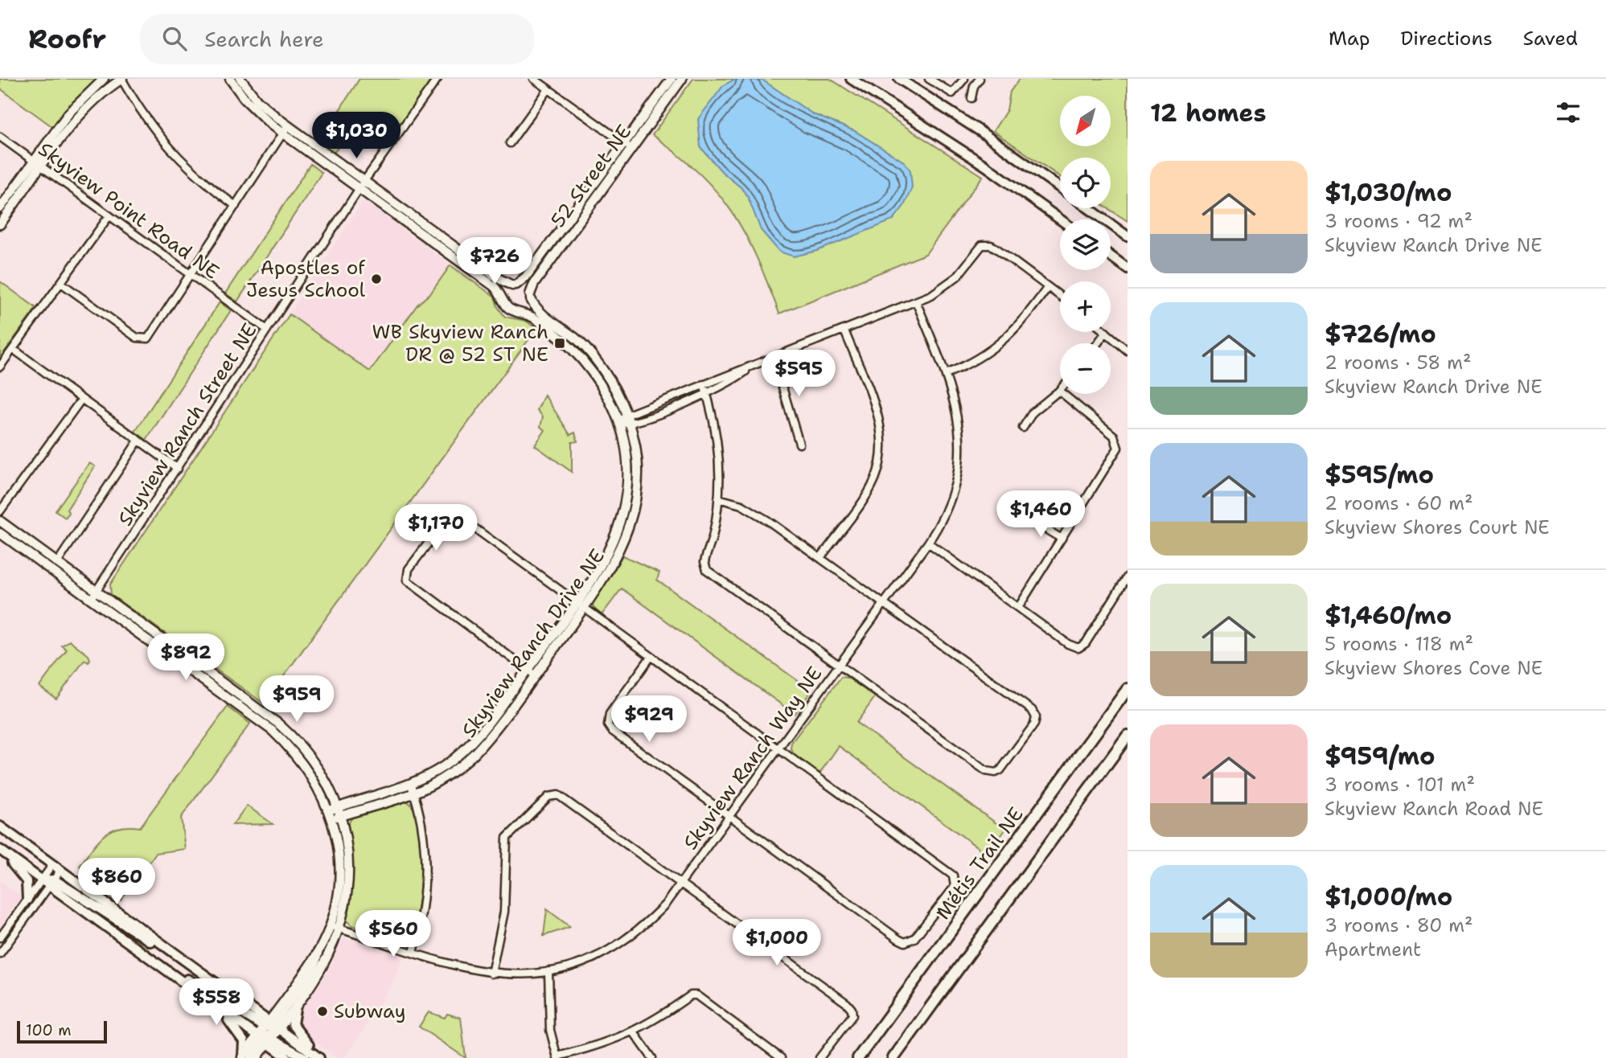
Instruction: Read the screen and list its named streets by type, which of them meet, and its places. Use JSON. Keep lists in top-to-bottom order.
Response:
{
  "streets": {
    "main road": ["Métis Trail NE"],
    "street": [
      "52 Street NE",
      "Skyview Point Road NE",
      "Skyview Ranch Street NE",
      "Skyview Ranch Drive NE",
      "Skyview Ranch Way NE"
    ]
  },
  "crossings": [
    ["52 Street NE", "Skyview Ranch Drive NE"],
    ["Skyview Point Road NE", "Skyview Ranch Street NE"]
  ],
  "places": {
    "other": ["Apostles of Jesus School", "Subway"],
    "transit": ["WB Skyview Ranch DR @ 52 ST NE"]
  },
  "scale_bar": "100 m",
  "north": "bottom left",
  "page": {
    "header": "Roofr",
    "search": "Search here",
    "nav": ["Map", "Directions", "Saved"],
    "heading": "12 homes",
    "map_buttons": ["+", "−"],
    "price": [
      "$1,030",
      "$726",
      "$595",
      "$1,460",
      "$1,170",
      "$892",
      "$959",
      "$929",
      "$860",
      "$560",
      "$1,000",
      "$558"
    ],
    "list": [
      {
        "name": "$1,030/mo",
        "note": "3 rooms · 92 m² · Skyview Ranch Drive NE"
      },
      {
        "name": "$726/mo",
        "note": "2 rooms · 58 m² · Skyview Ranch Drive NE"
      },
      {
        "name": "$595/mo",
        "note": "2 rooms · 60 m² · Skyview Shores Court NE"
      },
      {
        "name": "$1,460/mo",
        "note": "5 rooms · 118 m² · Skyview Shores Cove NE"
      },
      {
        "name": "$959/mo",
        "note": "3 rooms · 101 m² · Skyview Ranch Road NE"
      },
      {
        "name": "$1,000/mo",
        "note": "3 rooms · 80 m² · Apartment"
      }
    ],
    "scale": "100 m"
  }
}
